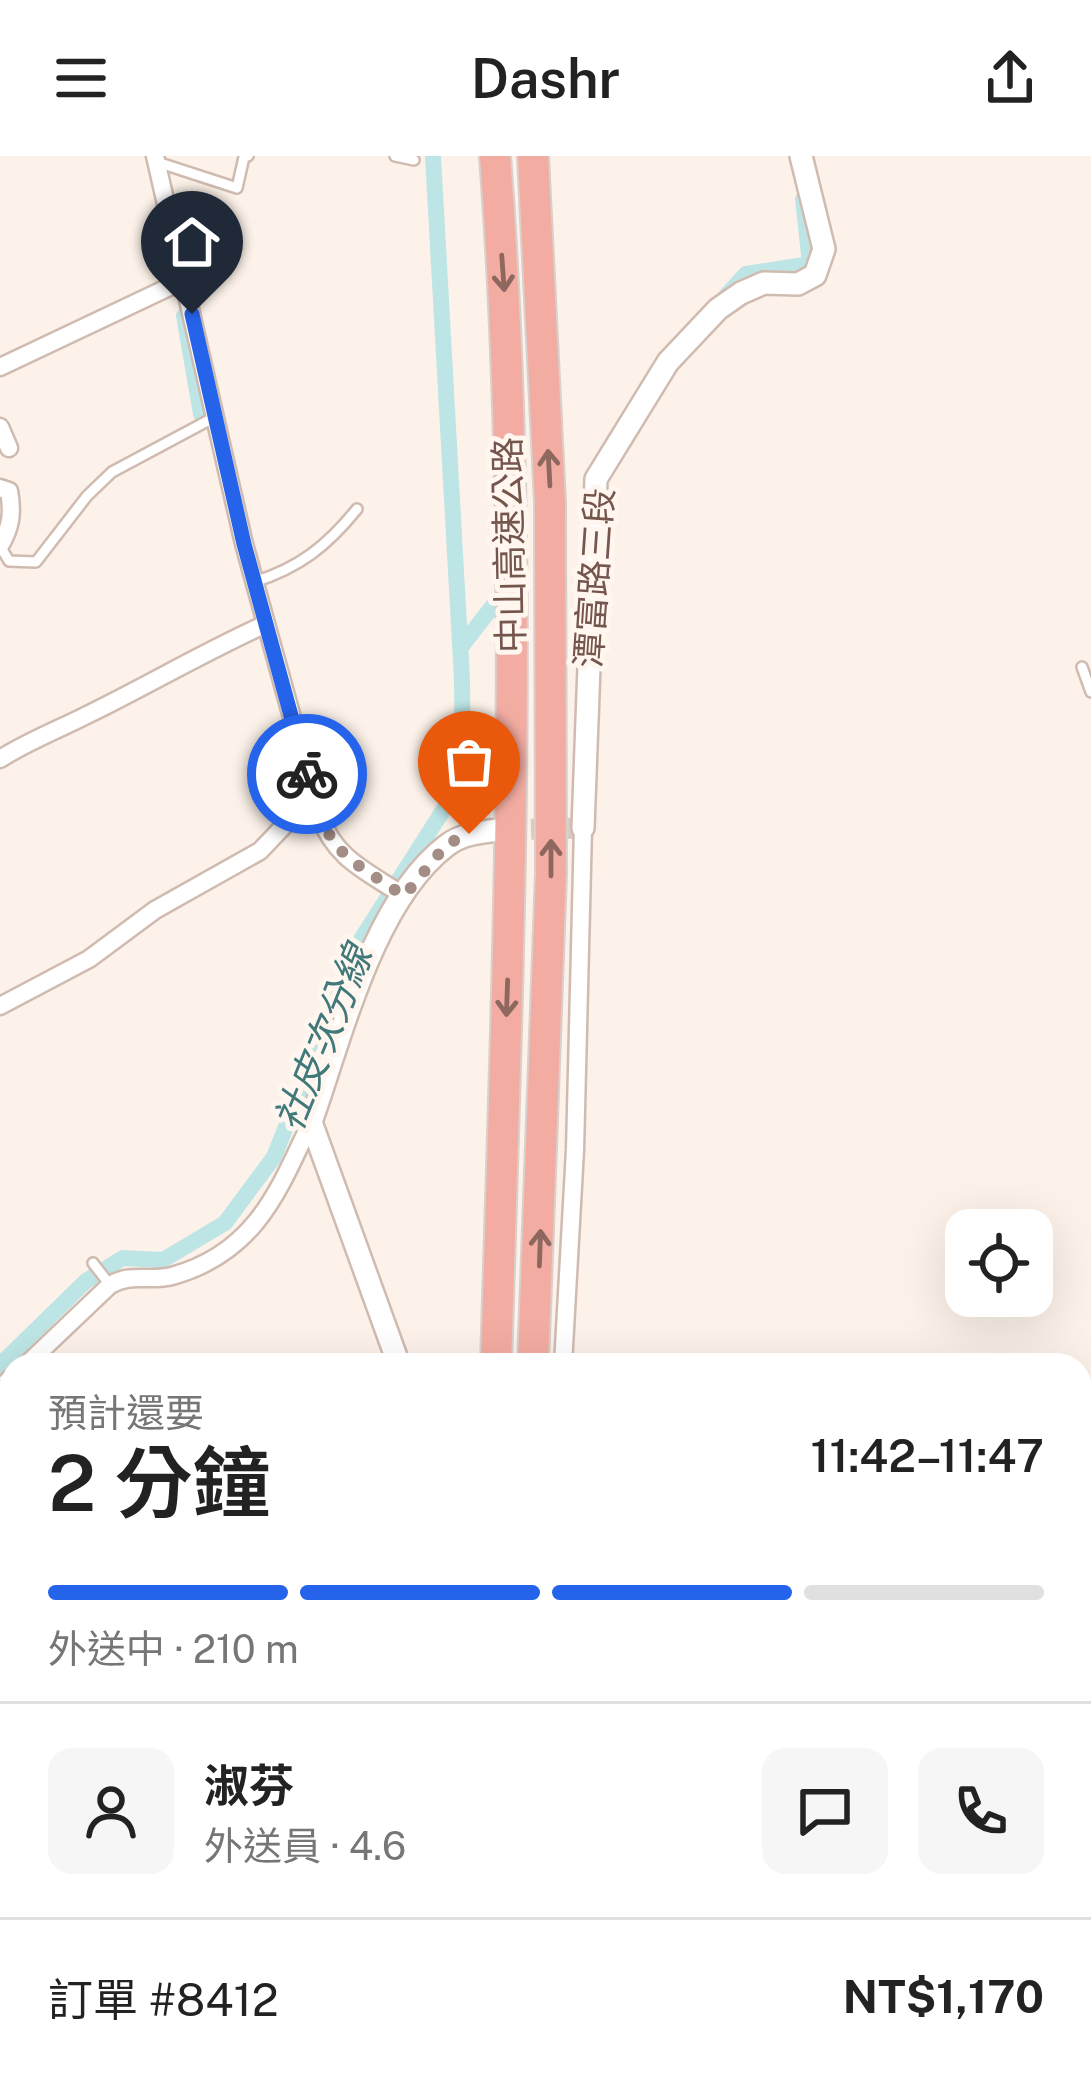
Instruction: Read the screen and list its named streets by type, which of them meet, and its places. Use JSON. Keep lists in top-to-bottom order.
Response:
{
  "streets": {
    "highway": ["中山高速公路"],
    "street": ["潭富路三段"]
  },
  "water": ["社皮次分線"],
  "page": {
    "header": "Dashr",
    "heading": ["2 分鐘", "預計還要", "11:42–11:47"],
    "panel": [
      "淑芬",
      "外送員 · 4.6",
      "訂單 #8412",
      "NT$1,170"
    ],
    "bar": "外送中 · 210 m"
  }
}
